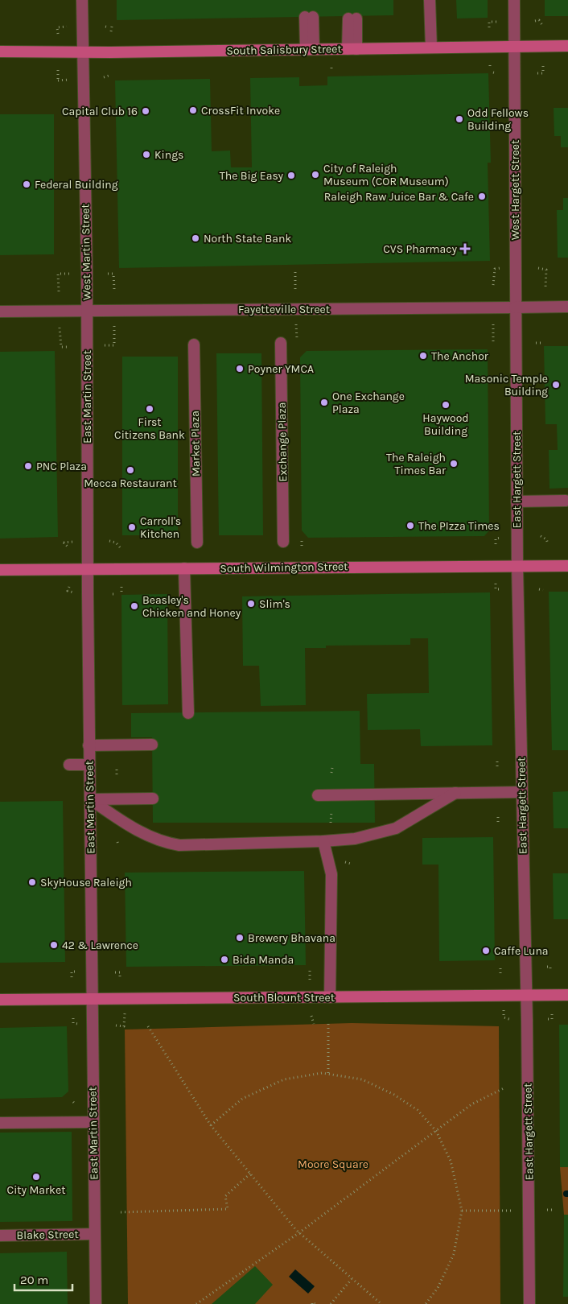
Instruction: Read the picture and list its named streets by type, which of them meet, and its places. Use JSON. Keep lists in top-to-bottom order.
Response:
{
  "streets": {
    "main road": ["South Salisbury Street", "South Wilmington Street", "South Blount Street"],
    "street": [
      "West Hargett Street",
      "West Martin Street",
      "Fayetteville Street",
      "East Martin Street",
      "Exchange Plaza",
      "Market Plaza",
      "East Hargett Street",
      "Blake Street"
    ]
  },
  "crossings": [
    ["South Salisbury Street", "West Hargett Street"],
    ["South Salisbury Street", "West Martin Street"],
    ["West Hargett Street", "Fayetteville Street"],
    ["West Hargett Street", "East Hargett Street"],
    ["West Martin Street", "Fayetteville Street"],
    ["West Martin Street", "East Martin Street"],
    ["Fayetteville Street", "East Martin Street"],
    ["Fayetteville Street", "East Hargett Street"],
    ["East Martin Street", "South Wilmington Street"],
    ["East Martin Street", "South Blount Street"],
    ["East Martin Street", "Blake Street"],
    ["East Hargett Street", "South Wilmington Street"],
    ["East Hargett Street", "South Blount Street"]
  ],
  "parks": ["Moore Square"],
  "places": {
    "other": [
      "CrossFit Invoke",
      "Capital Club 16",
      "Odd Fellows Building",
      "Kings",
      "City of Raleigh Museum (COR Museum)",
      "The Big Easy",
      "Federal Building",
      "Raleigh Raw Juice Bar & Cafe",
      "North State Bank",
      "The Anchor",
      "Poyner YMCA",
      "Masonic Temple Building",
      "One Exchange Plaza",
      "Haywood Building",
      "First Citizens Bank",
      "The Raleigh Times Bar",
      "PNC Plaza",
      "Mecca Restaurant",
      "The PIzza Times",
      "Carroll's Kitchen",
      "Slim's",
      "Beasley's Chicken and Honey",
      "SkyHouse Raleigh",
      "Brewery Bhavana",
      "42 & Lawrence",
      "Caffe Luna",
      "Bida Manda",
      "City Market"
    ],
    "health": ["CVS Pharmacy"]
  },
  "scale_bar": "20 m"
}
